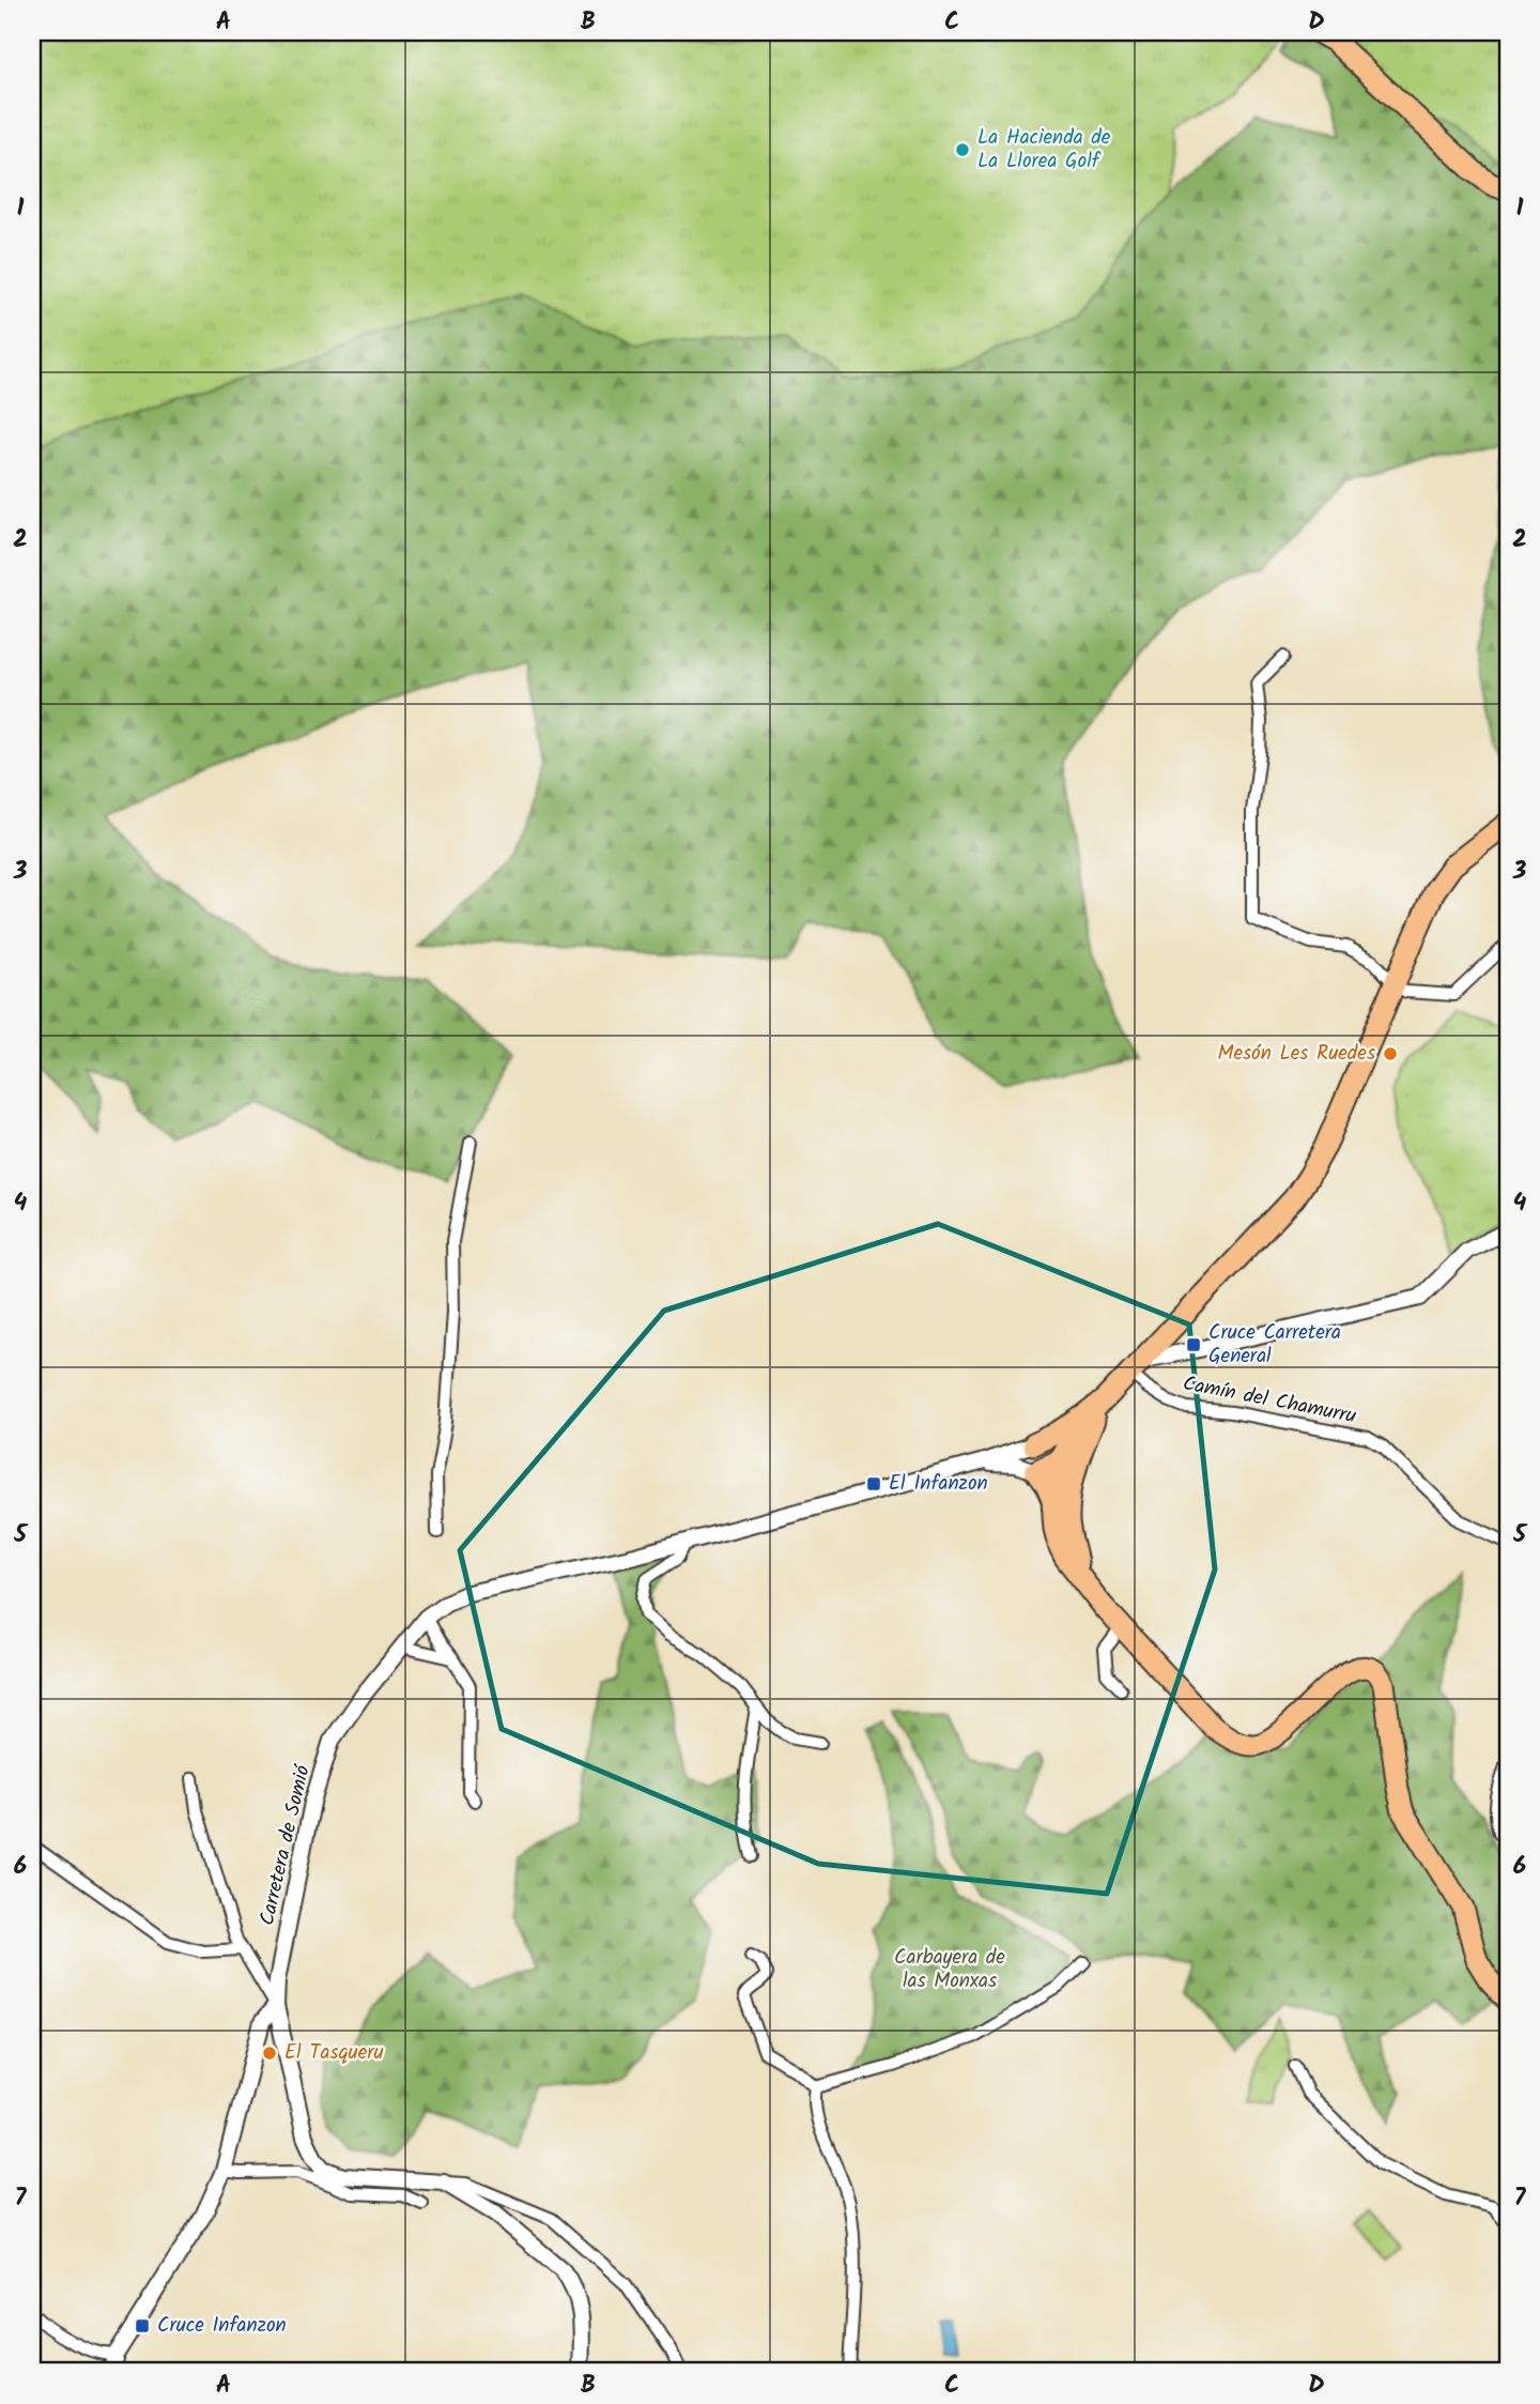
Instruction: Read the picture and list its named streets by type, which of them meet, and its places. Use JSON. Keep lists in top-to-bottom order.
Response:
{
  "streets": {
    "street": ["Camín del Chamurru", "Carretera de Somió"]
  },
  "parks": ["Carbayera de las Monxas"],
  "places": {
    "other": ["La Hacienda de La Llorea Golf", "Mesón Les Ruedes", "El Tasqueru"],
    "transit": ["Cruce Carretera General", "El Infanzon", "Cruce Infanzon"]
  },
  "grid": {
    "columns": [
      "A",
      "B",
      "C",
      "D"
    ],
    "rows": [
      "1",
      "2",
      "3",
      "4",
      "5",
      "6",
      "7"
    ]
  }
}
